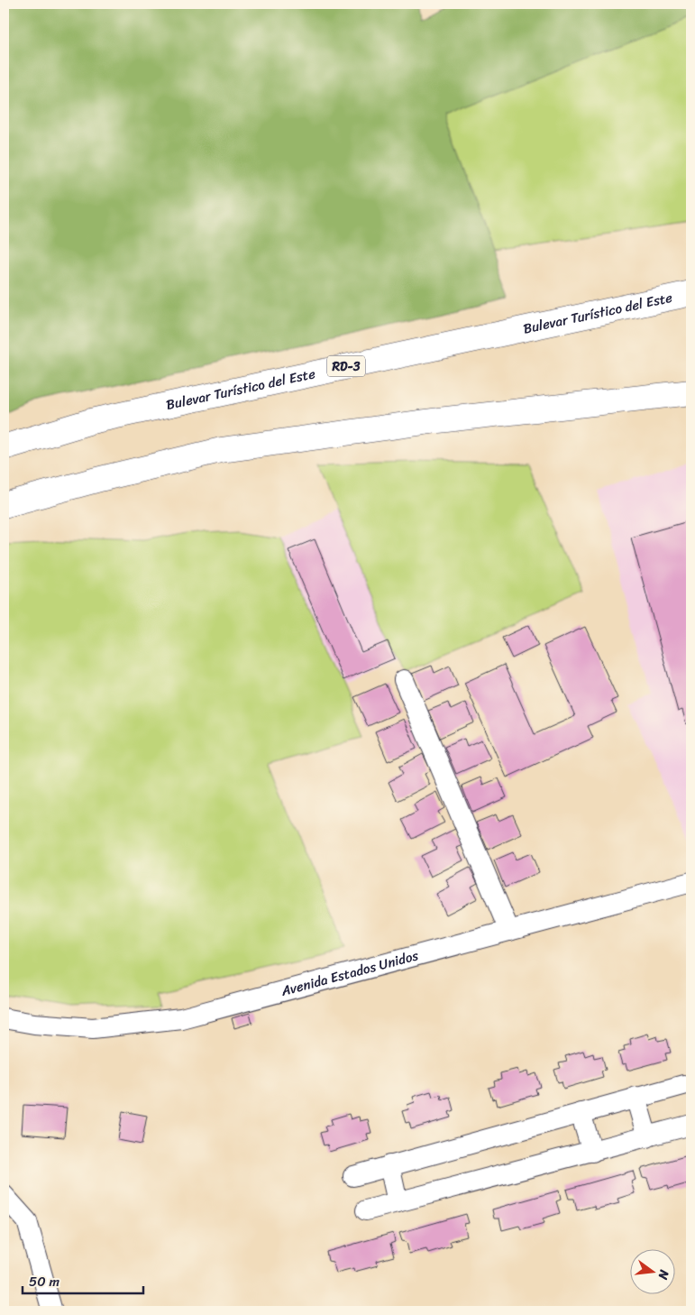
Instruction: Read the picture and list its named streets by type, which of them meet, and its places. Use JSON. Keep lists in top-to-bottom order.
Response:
{
  "streets": {
    "highway": ["Bulevar Turístico del Este", "RD-3"],
    "street": ["Avenida Estados Unidos"]
  },
  "scale_bar": "50 m",
  "north": "right"
}
